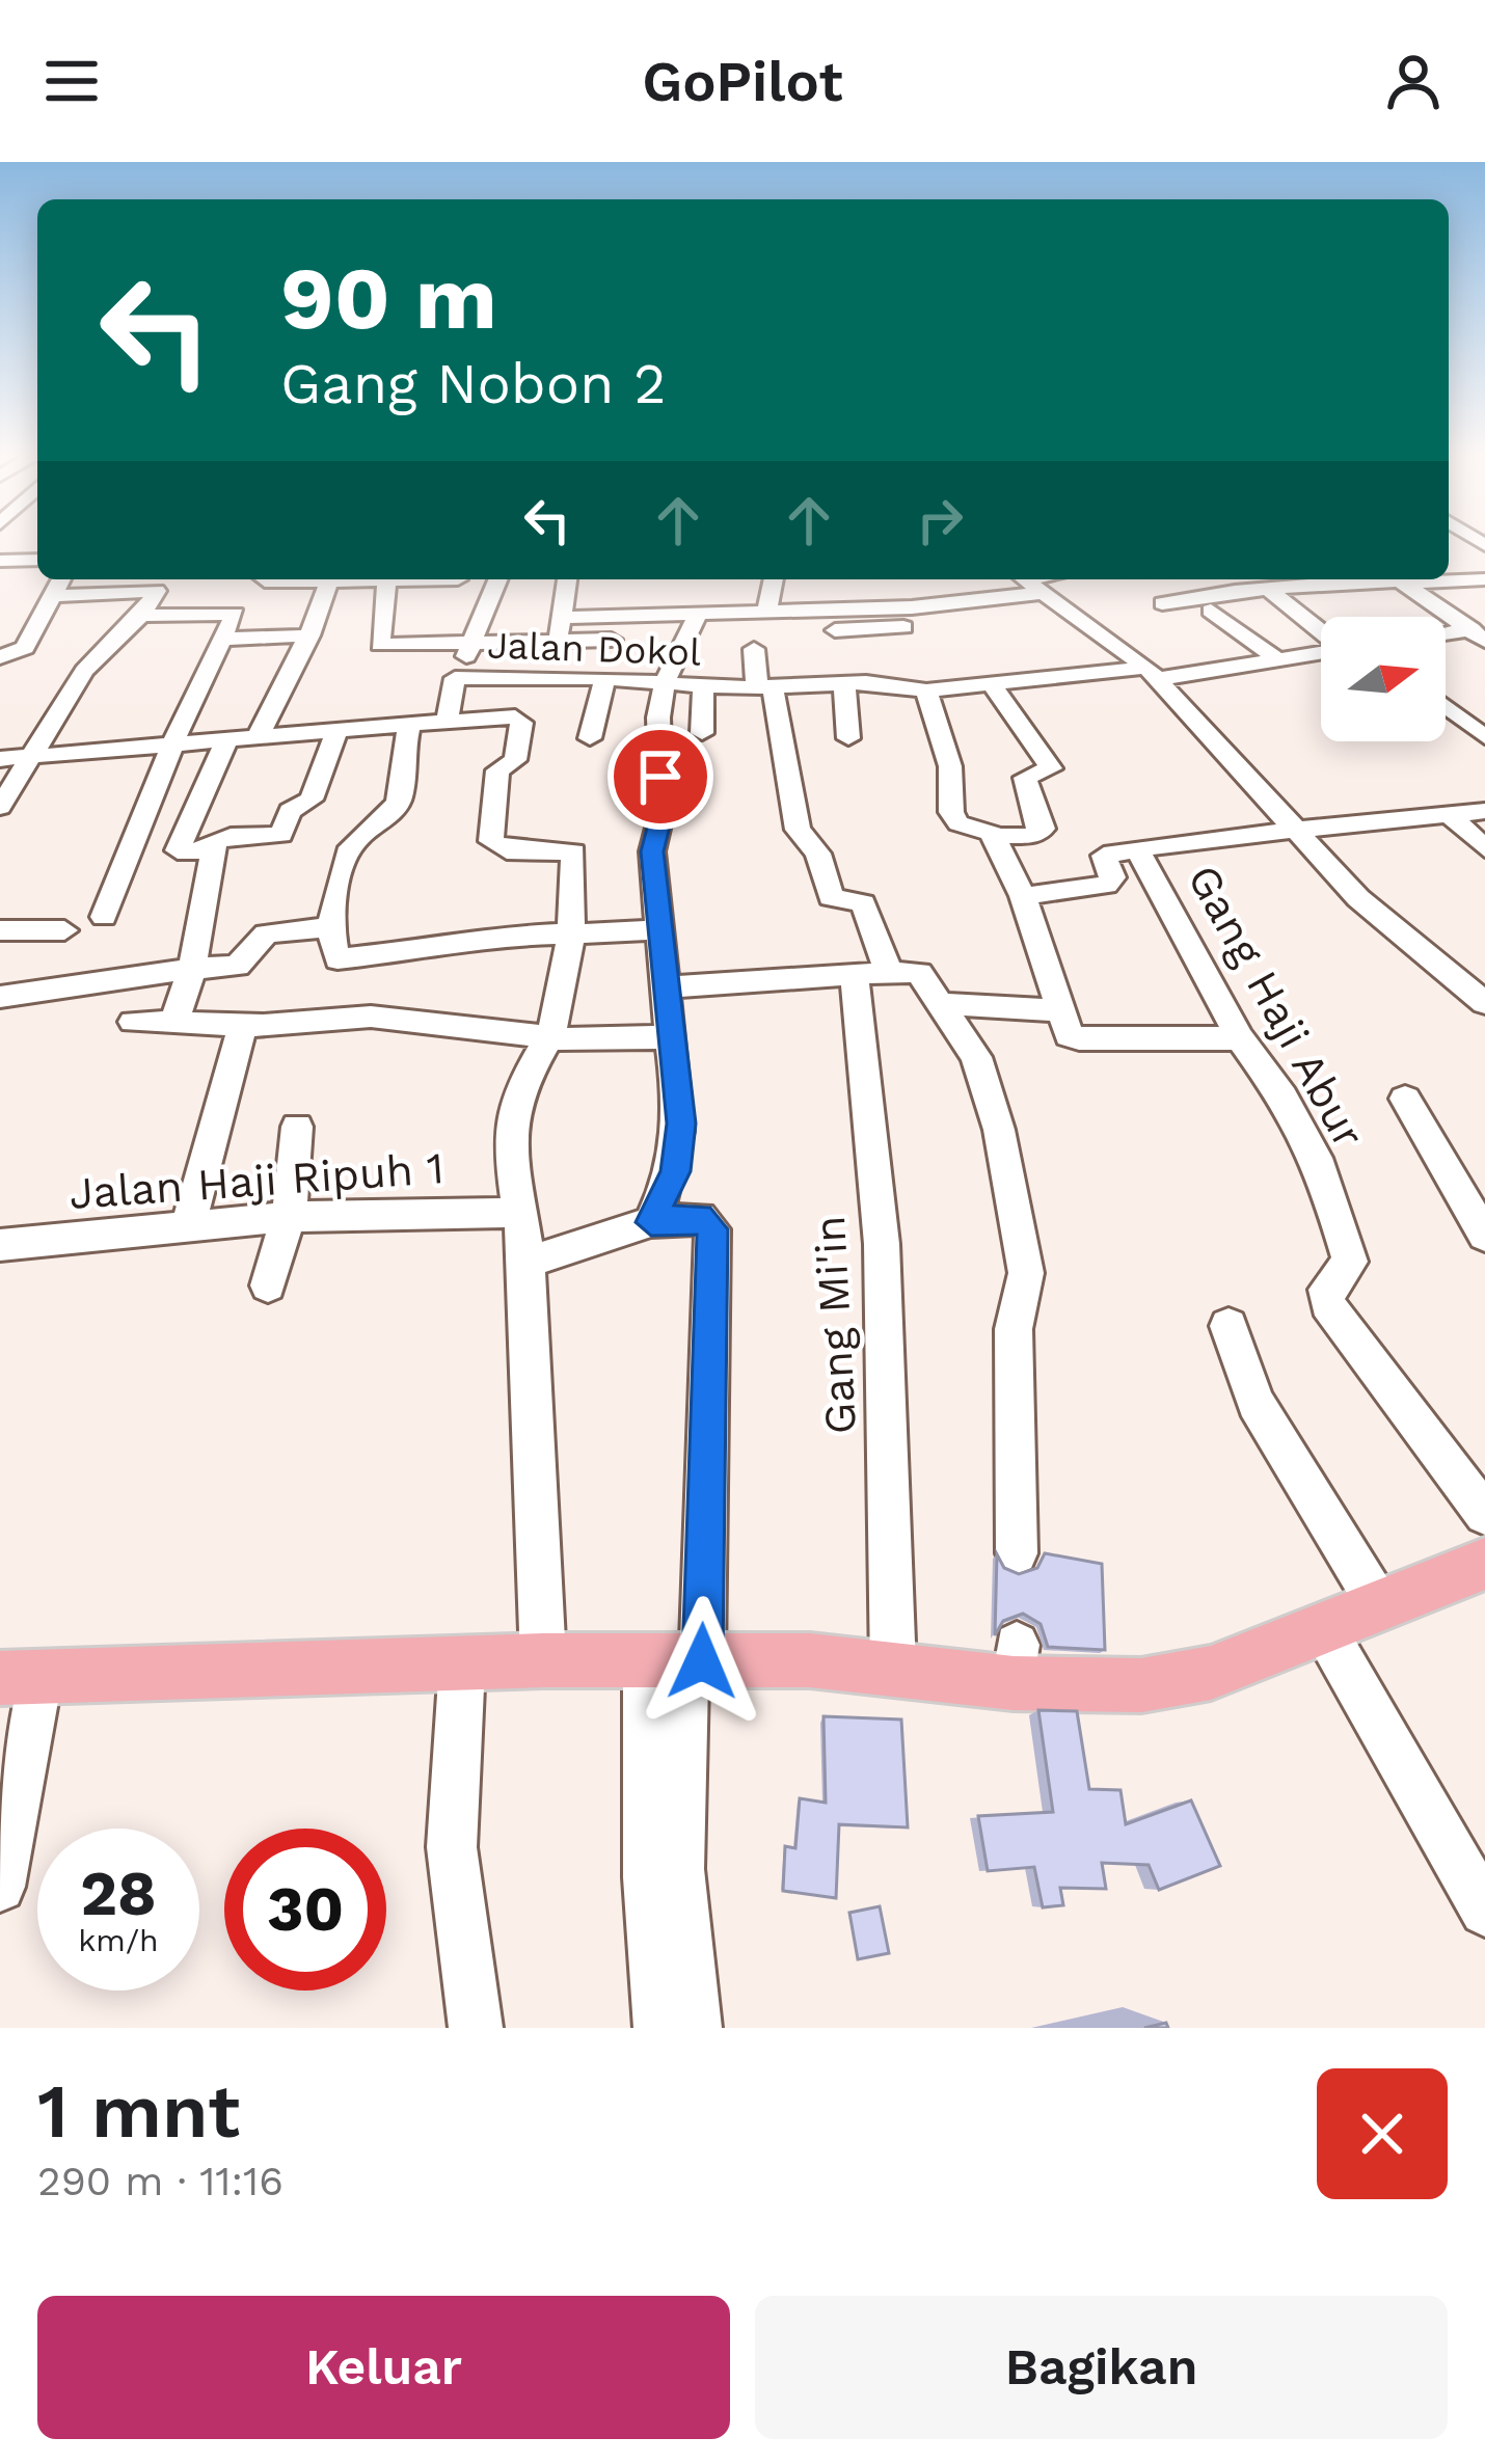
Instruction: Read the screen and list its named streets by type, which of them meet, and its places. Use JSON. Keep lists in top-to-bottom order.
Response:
{
  "streets": {
    "street": [
      "Jalan Dokol",
      "Gang Haji Abur",
      "Jalan Haji Ripuh 1",
      "Gang Mi'in"
    ]
  },
  "crossings": [
    ["Jalan Dokol", "Gang Mi'in"]
  ],
  "north": "right",
  "page": {
    "header": "GoPilot",
    "turn": ["90 m", "Gang Nobon 2"],
    "speed": "28 km/h",
    "limit": "30",
    "heading": ["1 mnt", "290 m · 11:16"],
    "buttons": ["Keluar", "Bagikan"]
  }
}
